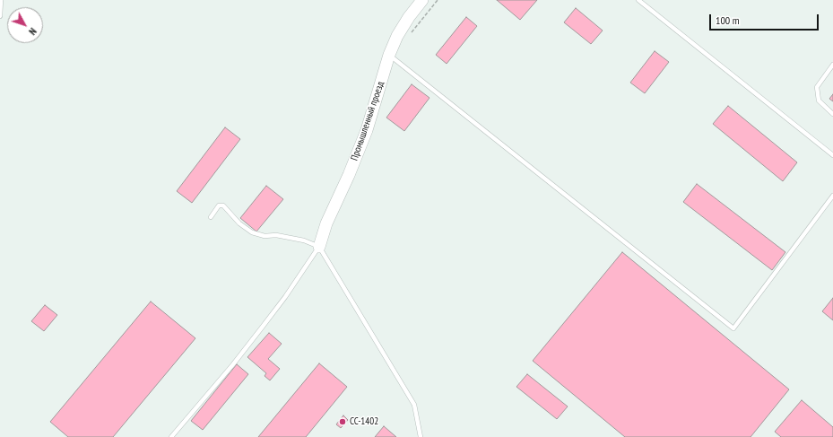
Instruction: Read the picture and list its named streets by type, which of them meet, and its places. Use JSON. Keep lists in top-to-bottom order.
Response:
{
  "streets": {
    "street": ["Промышленный проезд"]
  },
  "places": ["СС-1402"],
  "scale_bar": "100 m",
  "north": "bottom right"
}
